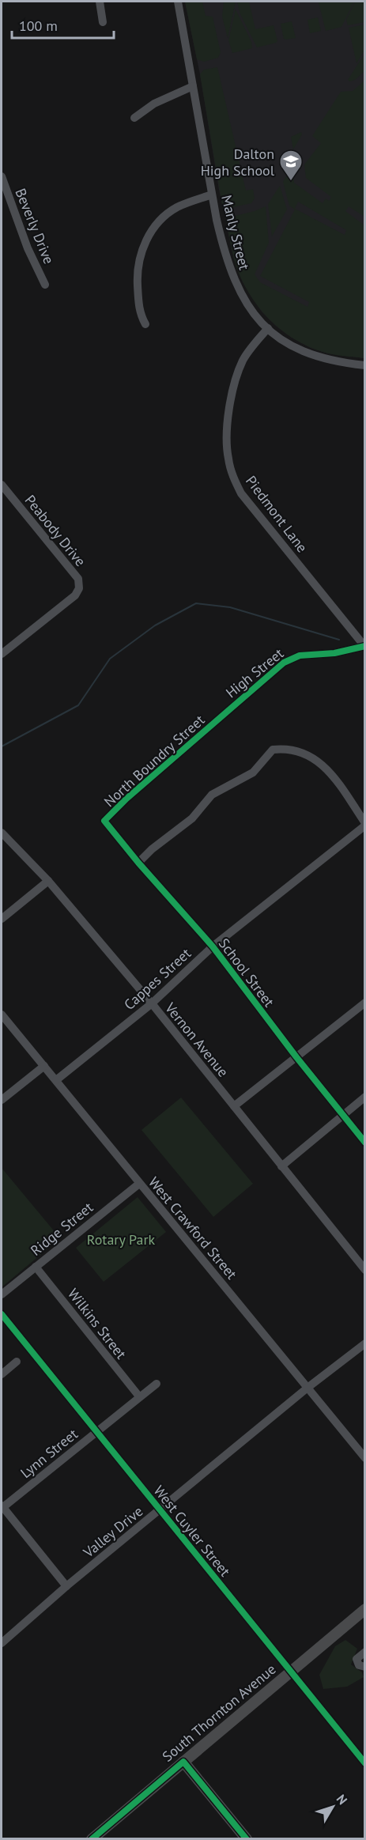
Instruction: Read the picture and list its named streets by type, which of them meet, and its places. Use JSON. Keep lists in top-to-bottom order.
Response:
{
  "streets": {
    "main road": ["South Thornton Avenue"],
    "street": [
      "Beverly Drive",
      "Manly Street",
      "Piedmont Lane",
      "Peabody Drive",
      "High Street",
      "North Boundry Street",
      "School Street",
      "Cappes Street",
      "Vernon Avenue",
      "West Crawford Street",
      "Ridge Street",
      "Wilkins Street",
      "Lynn Street",
      "West Cuyler Street",
      "Valley Drive"
    ]
  },
  "crossings": [
    ["Manly Street", "Piedmont Lane"],
    ["Piedmont Lane", "High Street"],
    ["High Street", "North Boundry Street"],
    ["North Boundry Street", "School Street"],
    ["School Street", "Cappes Street"],
    ["Cappes Street", "Vernon Avenue"],
    ["Cappes Street", "West Crawford Street"],
    ["West Crawford Street", "Ridge Street"],
    ["West Crawford Street", "Valley Drive"],
    ["Ridge Street", "Wilkins Street"],
    ["Wilkins Street", "Lynn Street"],
    ["Lynn Street", "West Cuyler Street"],
    ["West Cuyler Street", "Valley Drive"],
    ["West Cuyler Street", "South Thornton Avenue"]
  ],
  "parks": ["Rotary Park"],
  "places": {
    "school or university": ["Dalton High School"]
  },
  "scale_bar": "100 m",
  "north": "top right"
}
